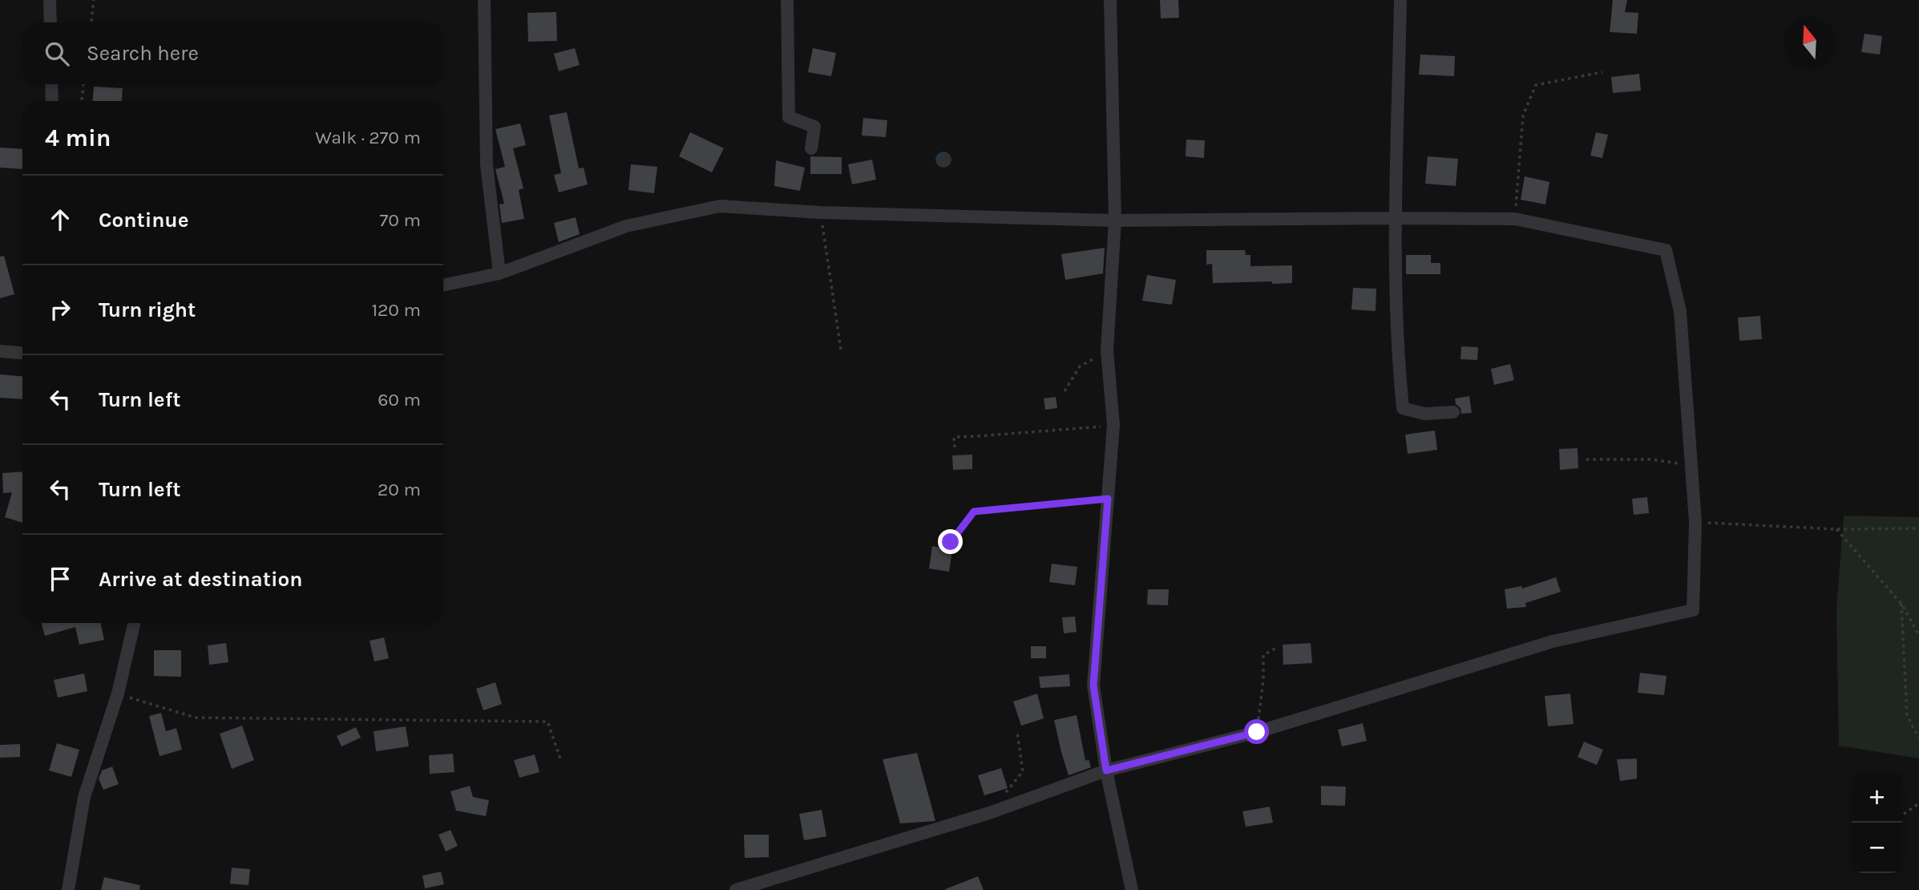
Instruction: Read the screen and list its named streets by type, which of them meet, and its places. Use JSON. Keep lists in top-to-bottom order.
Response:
{
  "north": "top",
  "page": {
    "search": "Search here",
    "heading": ["4 min", "Walk · 270 m"],
    "list": [
      ["Continue", "70 m"],
      ["Turn right", "120 m"],
      ["Turn left", "60 m"],
      ["Turn left", "20 m"],
      "Arrive at destination"
    ],
    "map_buttons": ["+", "−"]
  }
}
